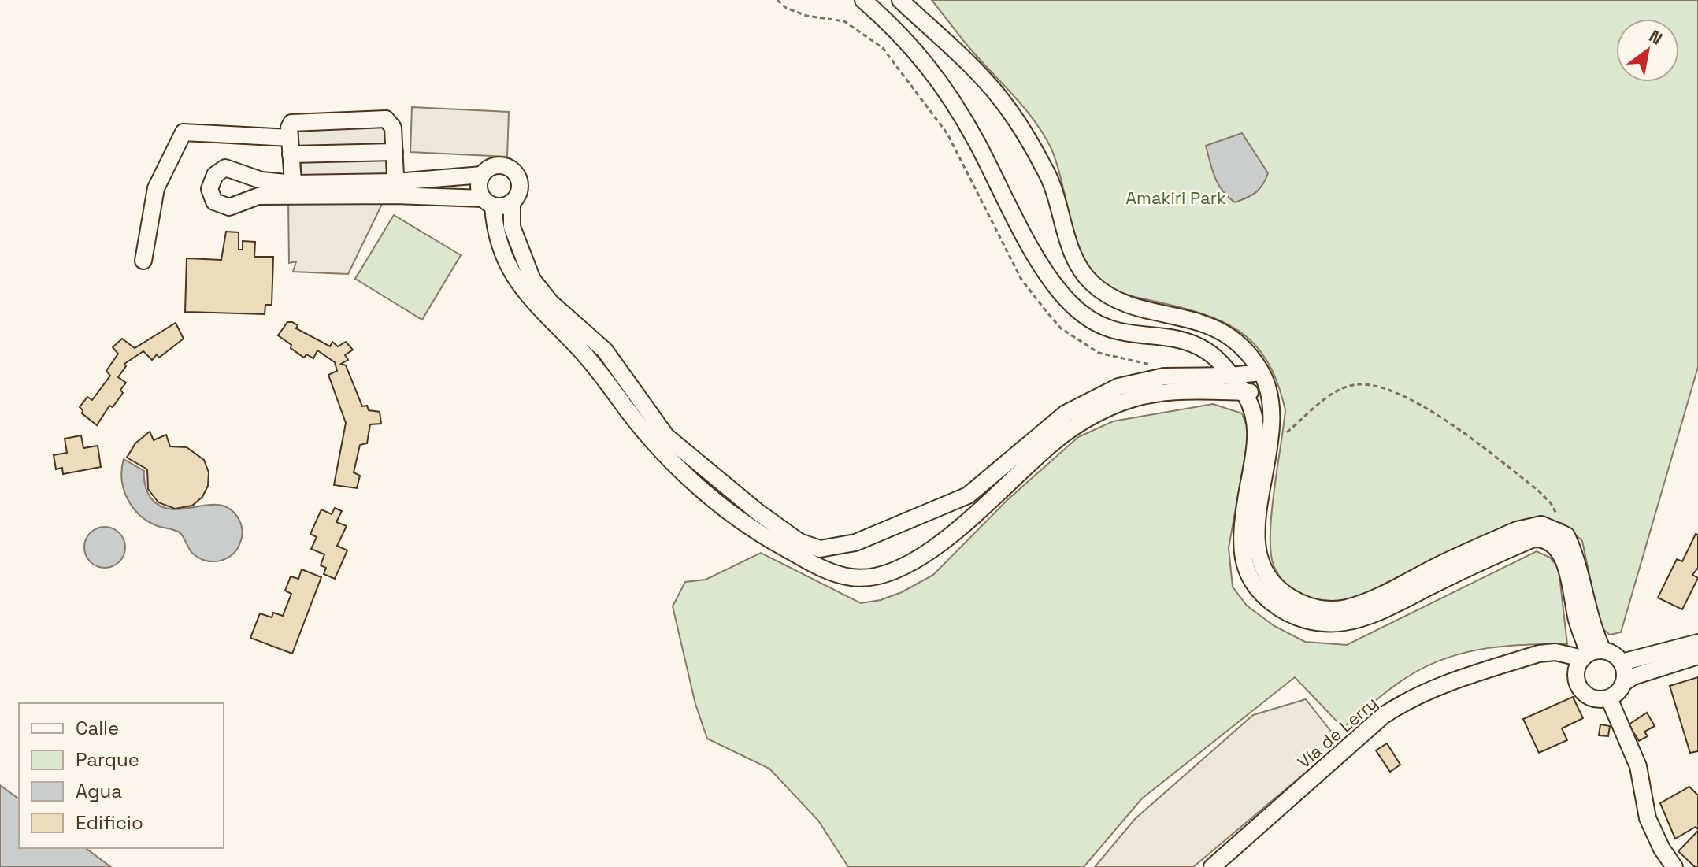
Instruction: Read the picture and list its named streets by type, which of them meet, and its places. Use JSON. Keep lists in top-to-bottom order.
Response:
{
  "streets": {
    "street": ["Vía de Lerry"]
  },
  "parks": ["Amakiri Park"],
  "legend": [
    "Calle",
    "Parque",
    "Agua",
    "Edificio"
  ],
  "north": "top right"
}
